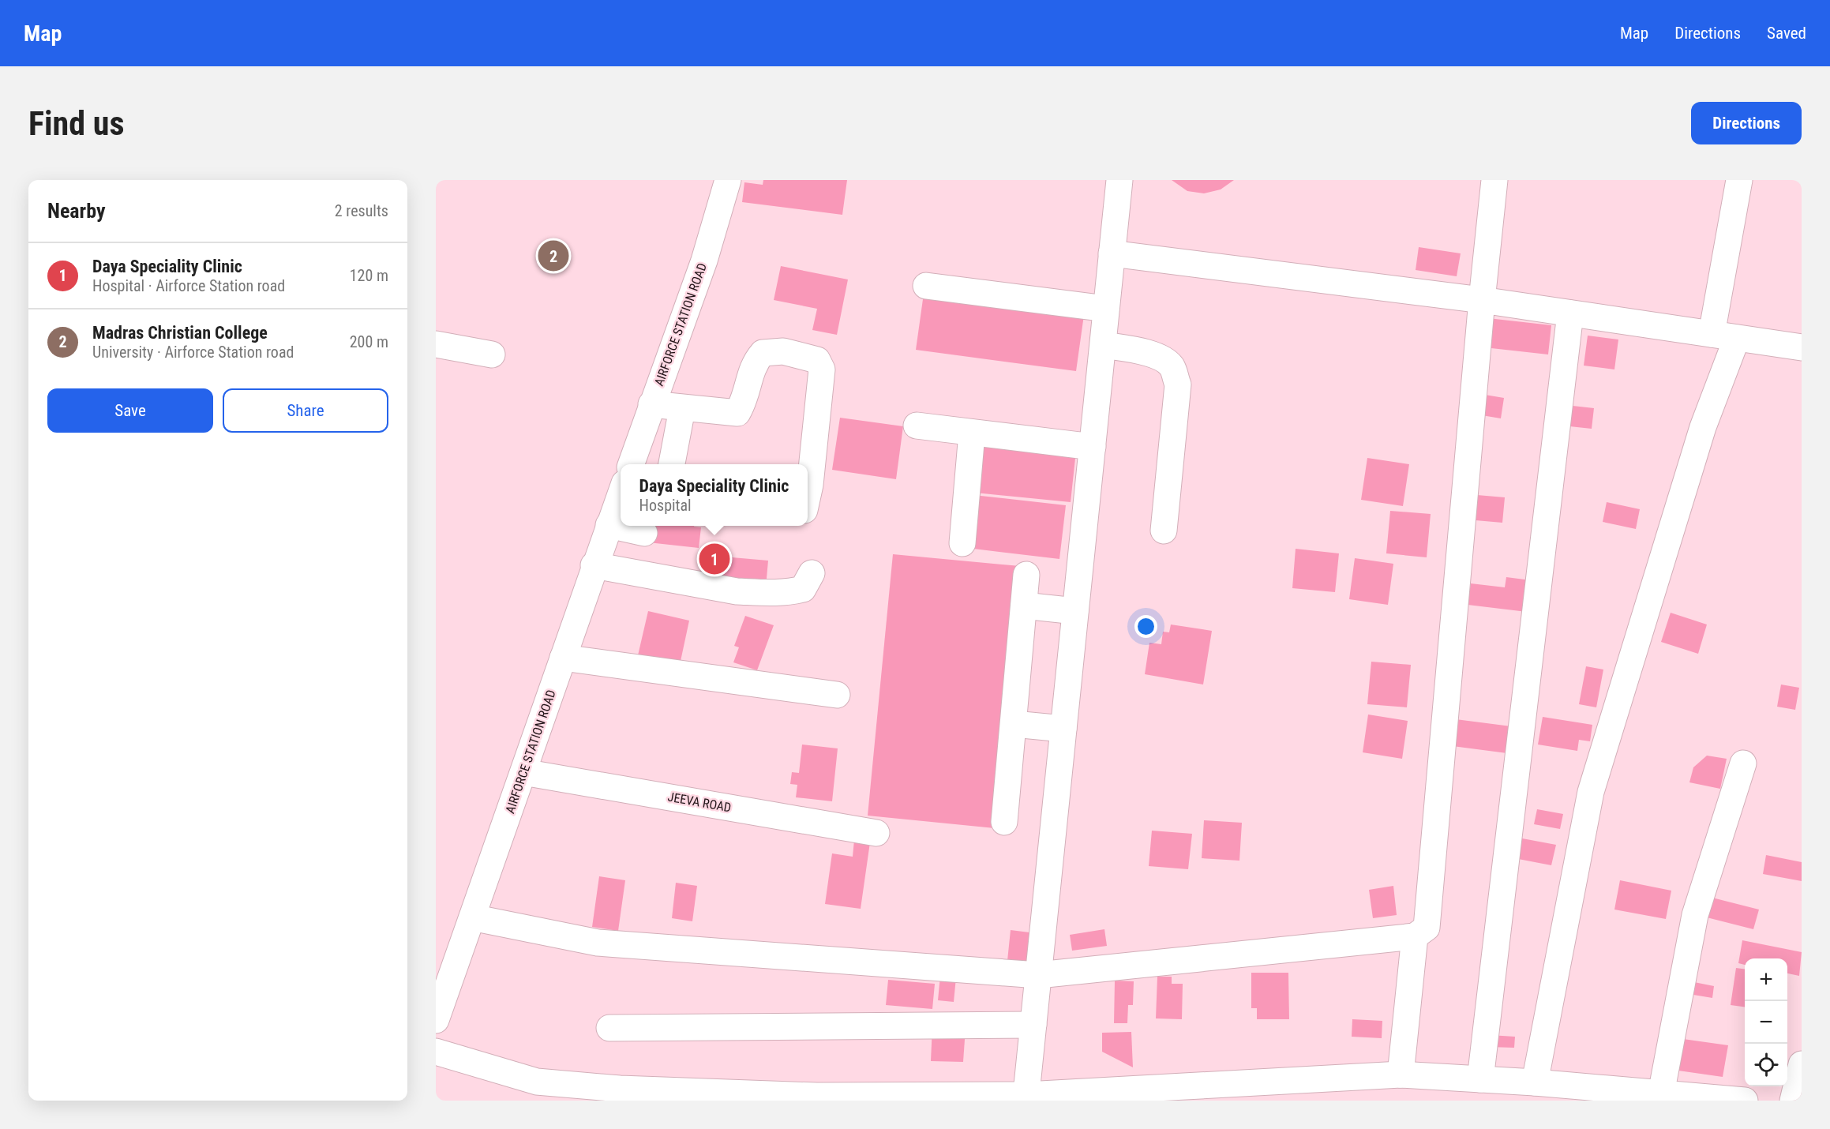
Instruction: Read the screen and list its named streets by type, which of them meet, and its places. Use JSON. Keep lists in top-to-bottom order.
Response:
{
  "streets": {
    "street": ["AIRFORCE STATION ROAD", "JEEVA ROAD"]
  },
  "crossings": [
    ["AIRFORCE STATION ROAD", "JEEVA ROAD"]
  ],
  "page": {
    "header": "Map",
    "nav": ["Map", "Directions", "Saved"],
    "buttons": [
      "Directions",
      ["Save", "Share"]
    ],
    "title": "Find us",
    "heading": ["Nearby", "2 results"],
    "pins": ["2", "1"],
    "list": [
      {
        "mark": "1",
        "name": "Daya Speciality Clinic",
        "note": "Hospital · Airforce Station road",
        "value": "120 m"
      },
      {
        "mark": "2",
        "name": "Madras Christian College",
        "note": "University · Airforce Station road",
        "value": "200 m"
      }
    ],
    "popup": ["Daya Speciality Clinic", "Hospital"],
    "map_buttons": ["+", "−"]
  }
}
